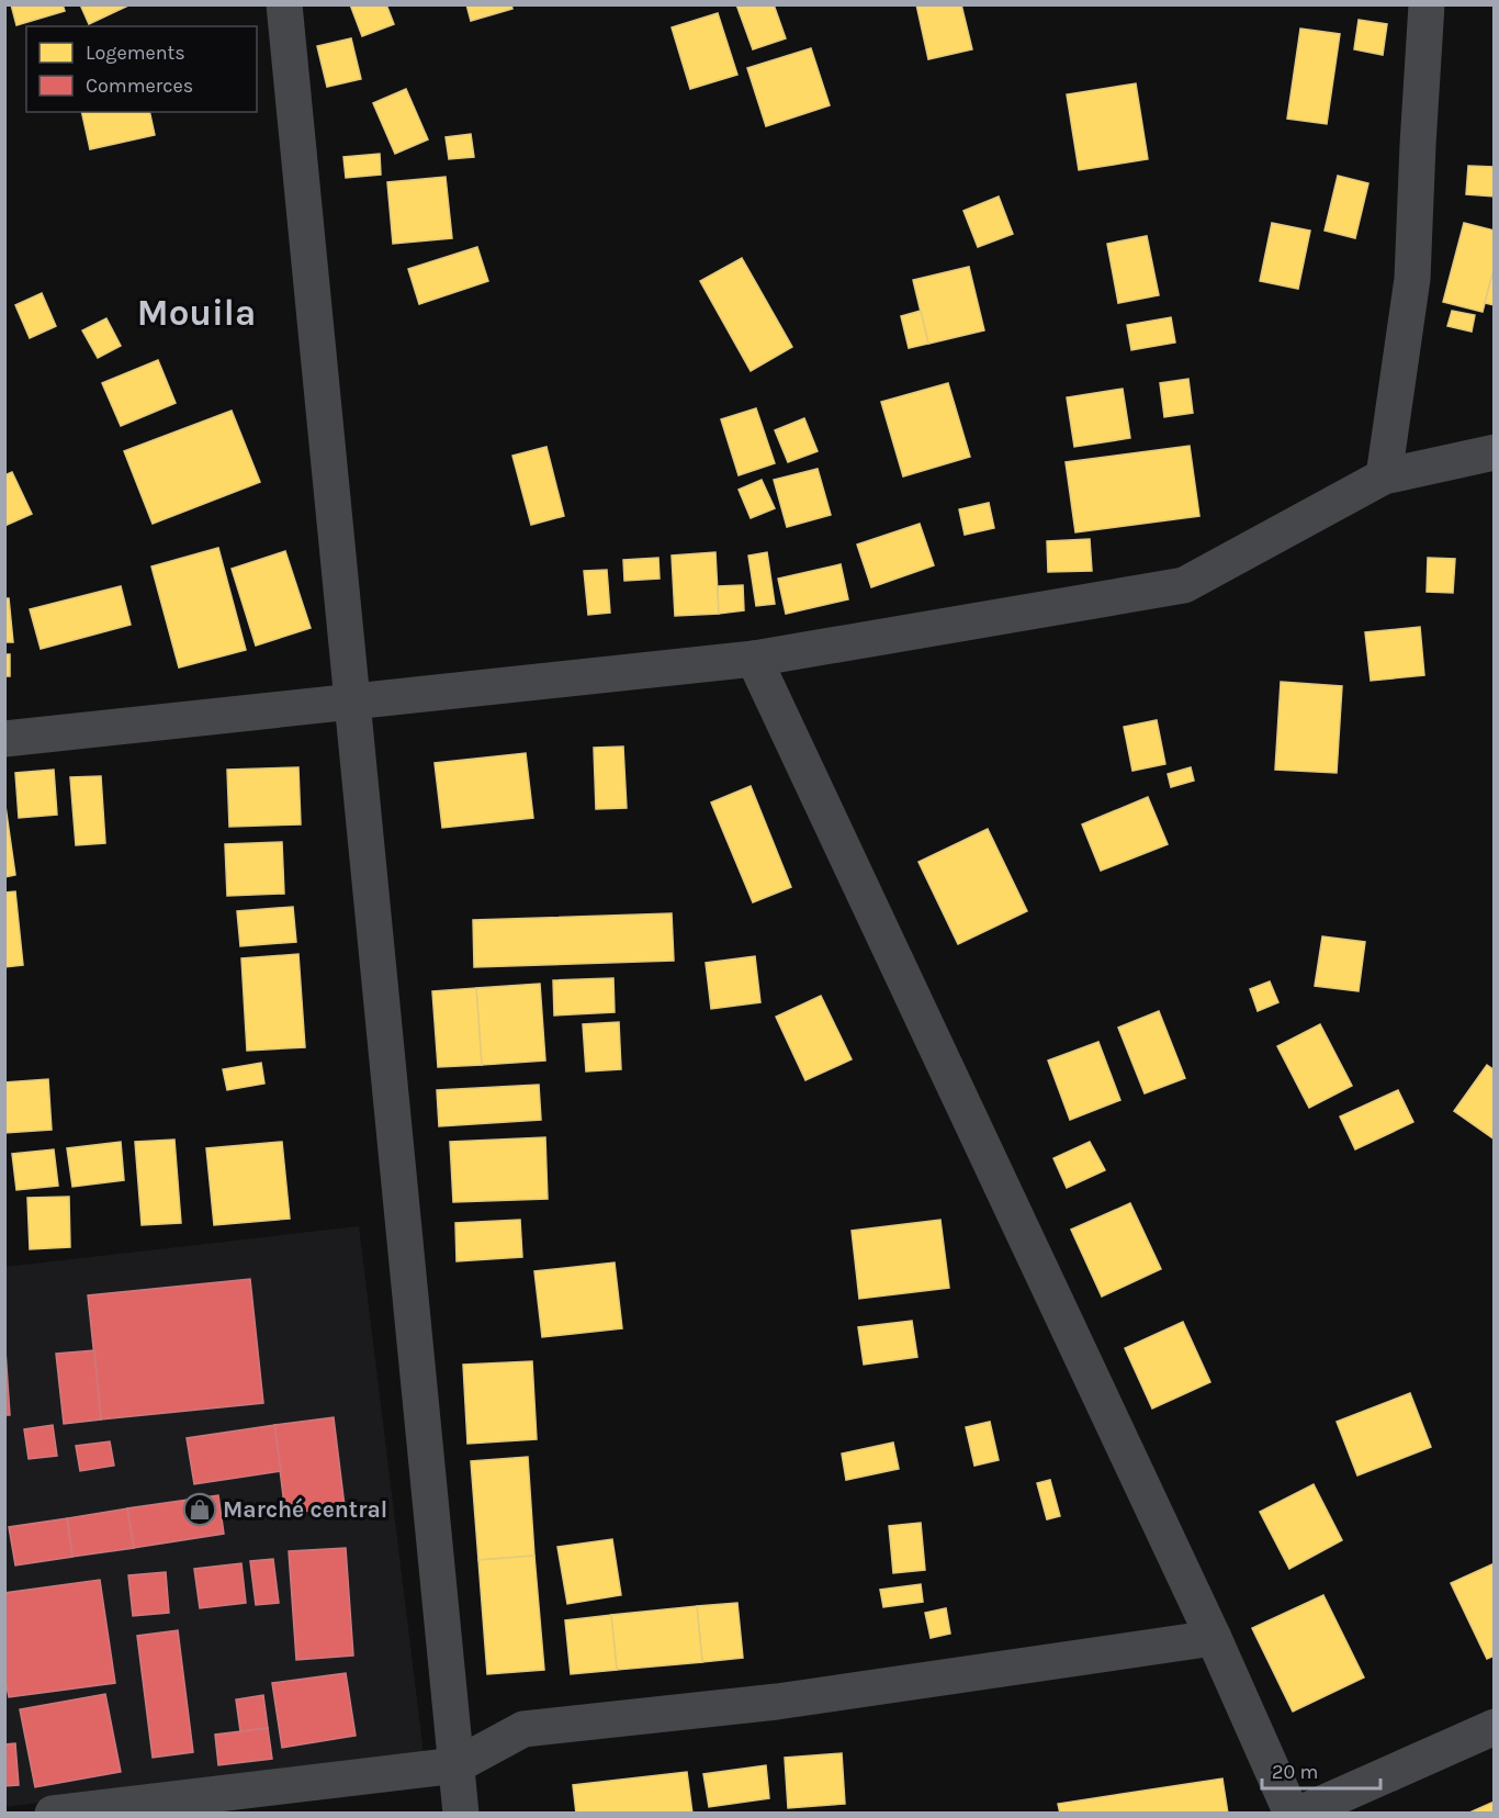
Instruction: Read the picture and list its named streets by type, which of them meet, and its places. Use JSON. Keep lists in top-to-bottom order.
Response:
{
  "districts": ["Mouila"],
  "places": {
    "shop": ["Marché central"]
  },
  "legend": ["Logements", "Commerces"],
  "scale_bar": "20 m"
}
